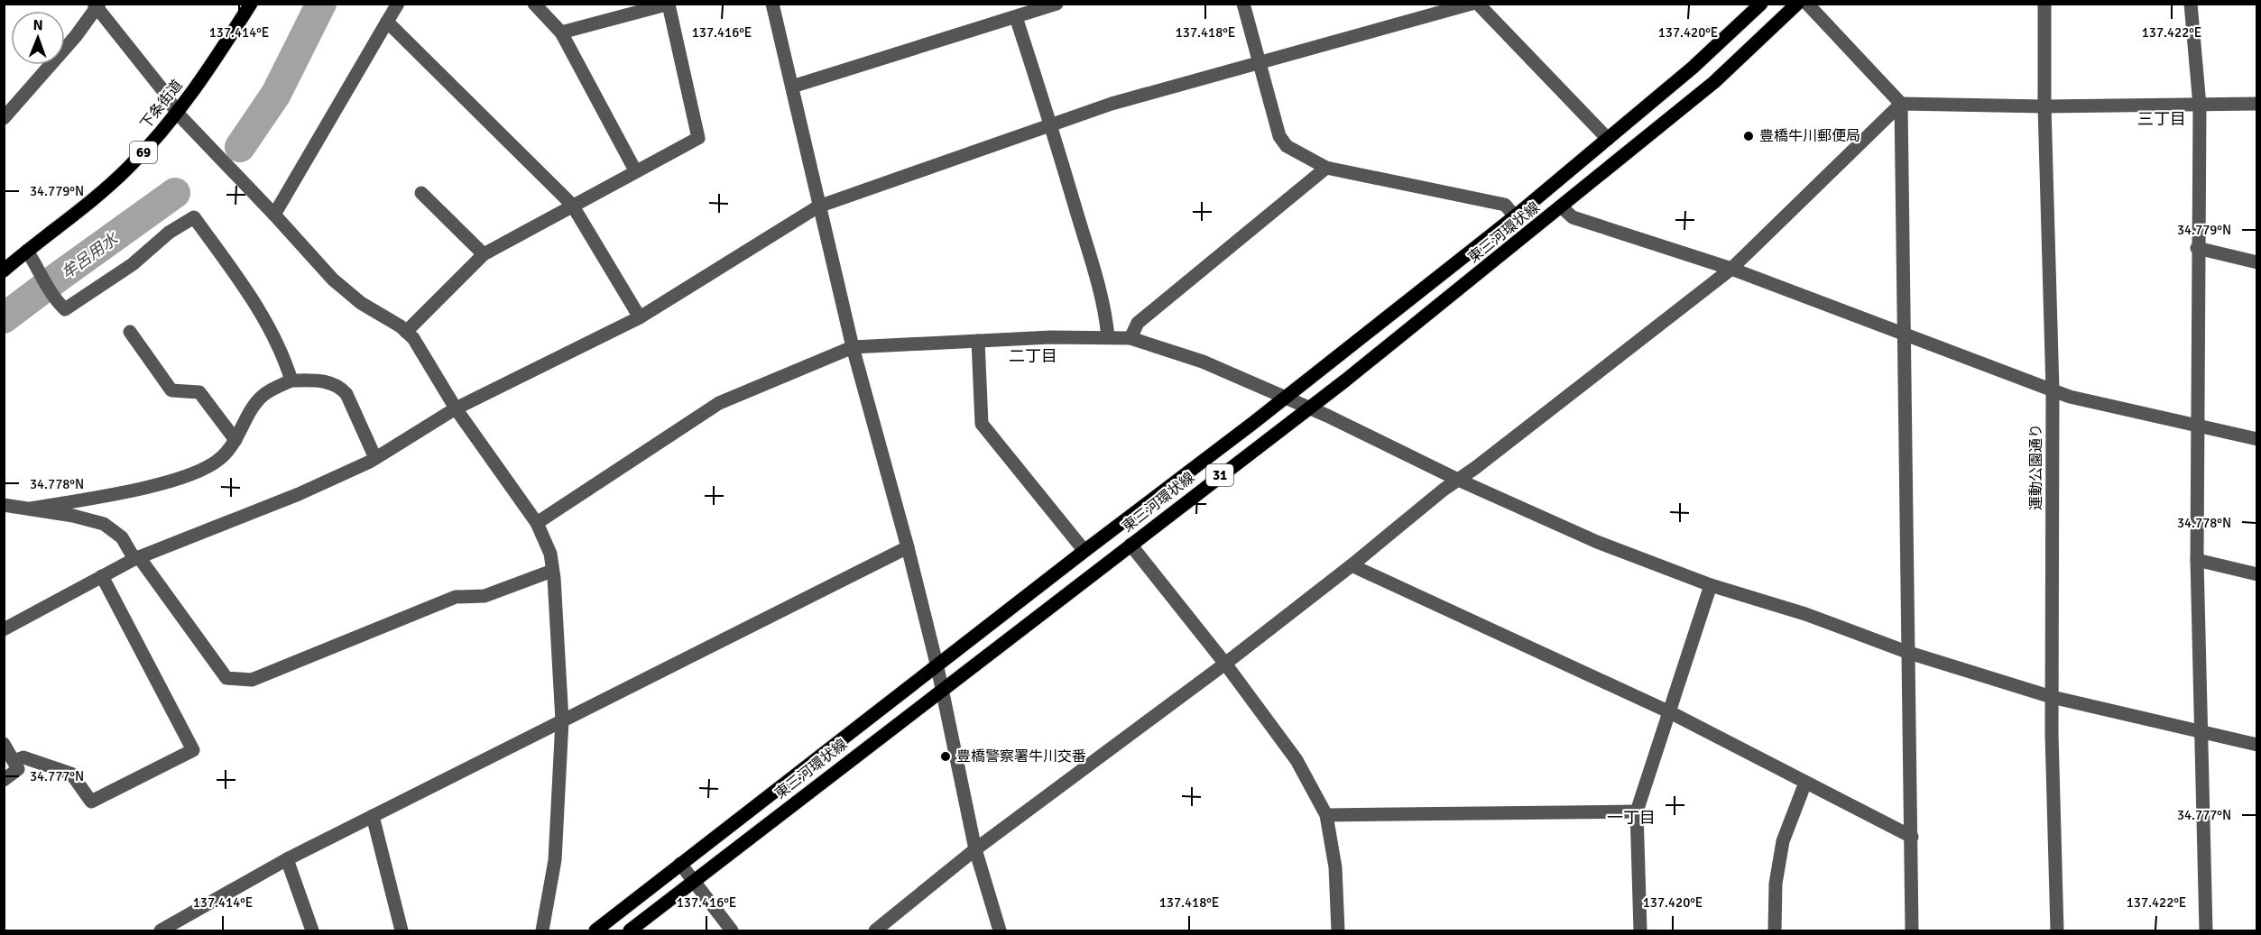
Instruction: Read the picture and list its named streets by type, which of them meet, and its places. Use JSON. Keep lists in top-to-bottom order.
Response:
{
  "streets": {
    "main road": [
      "下条街道",
      "69",
      "東三河環状線",
      "31"
    ],
    "street": ["運動公園通り"]
  },
  "districts": ["三丁目", "二丁目", "一丁目"],
  "water": ["牟呂用水"],
  "places": ["豊橋牛川郵便局", "豊橋警察署牛川交番"],
  "north": "top",
  "coordinates": [
    "137.414°E",
    "137.416°E",
    "137.418°E",
    "137.420°E",
    "137.422°E",
    "34.779°N",
    "34.778°N",
    "34.777°N"
  ]
}
